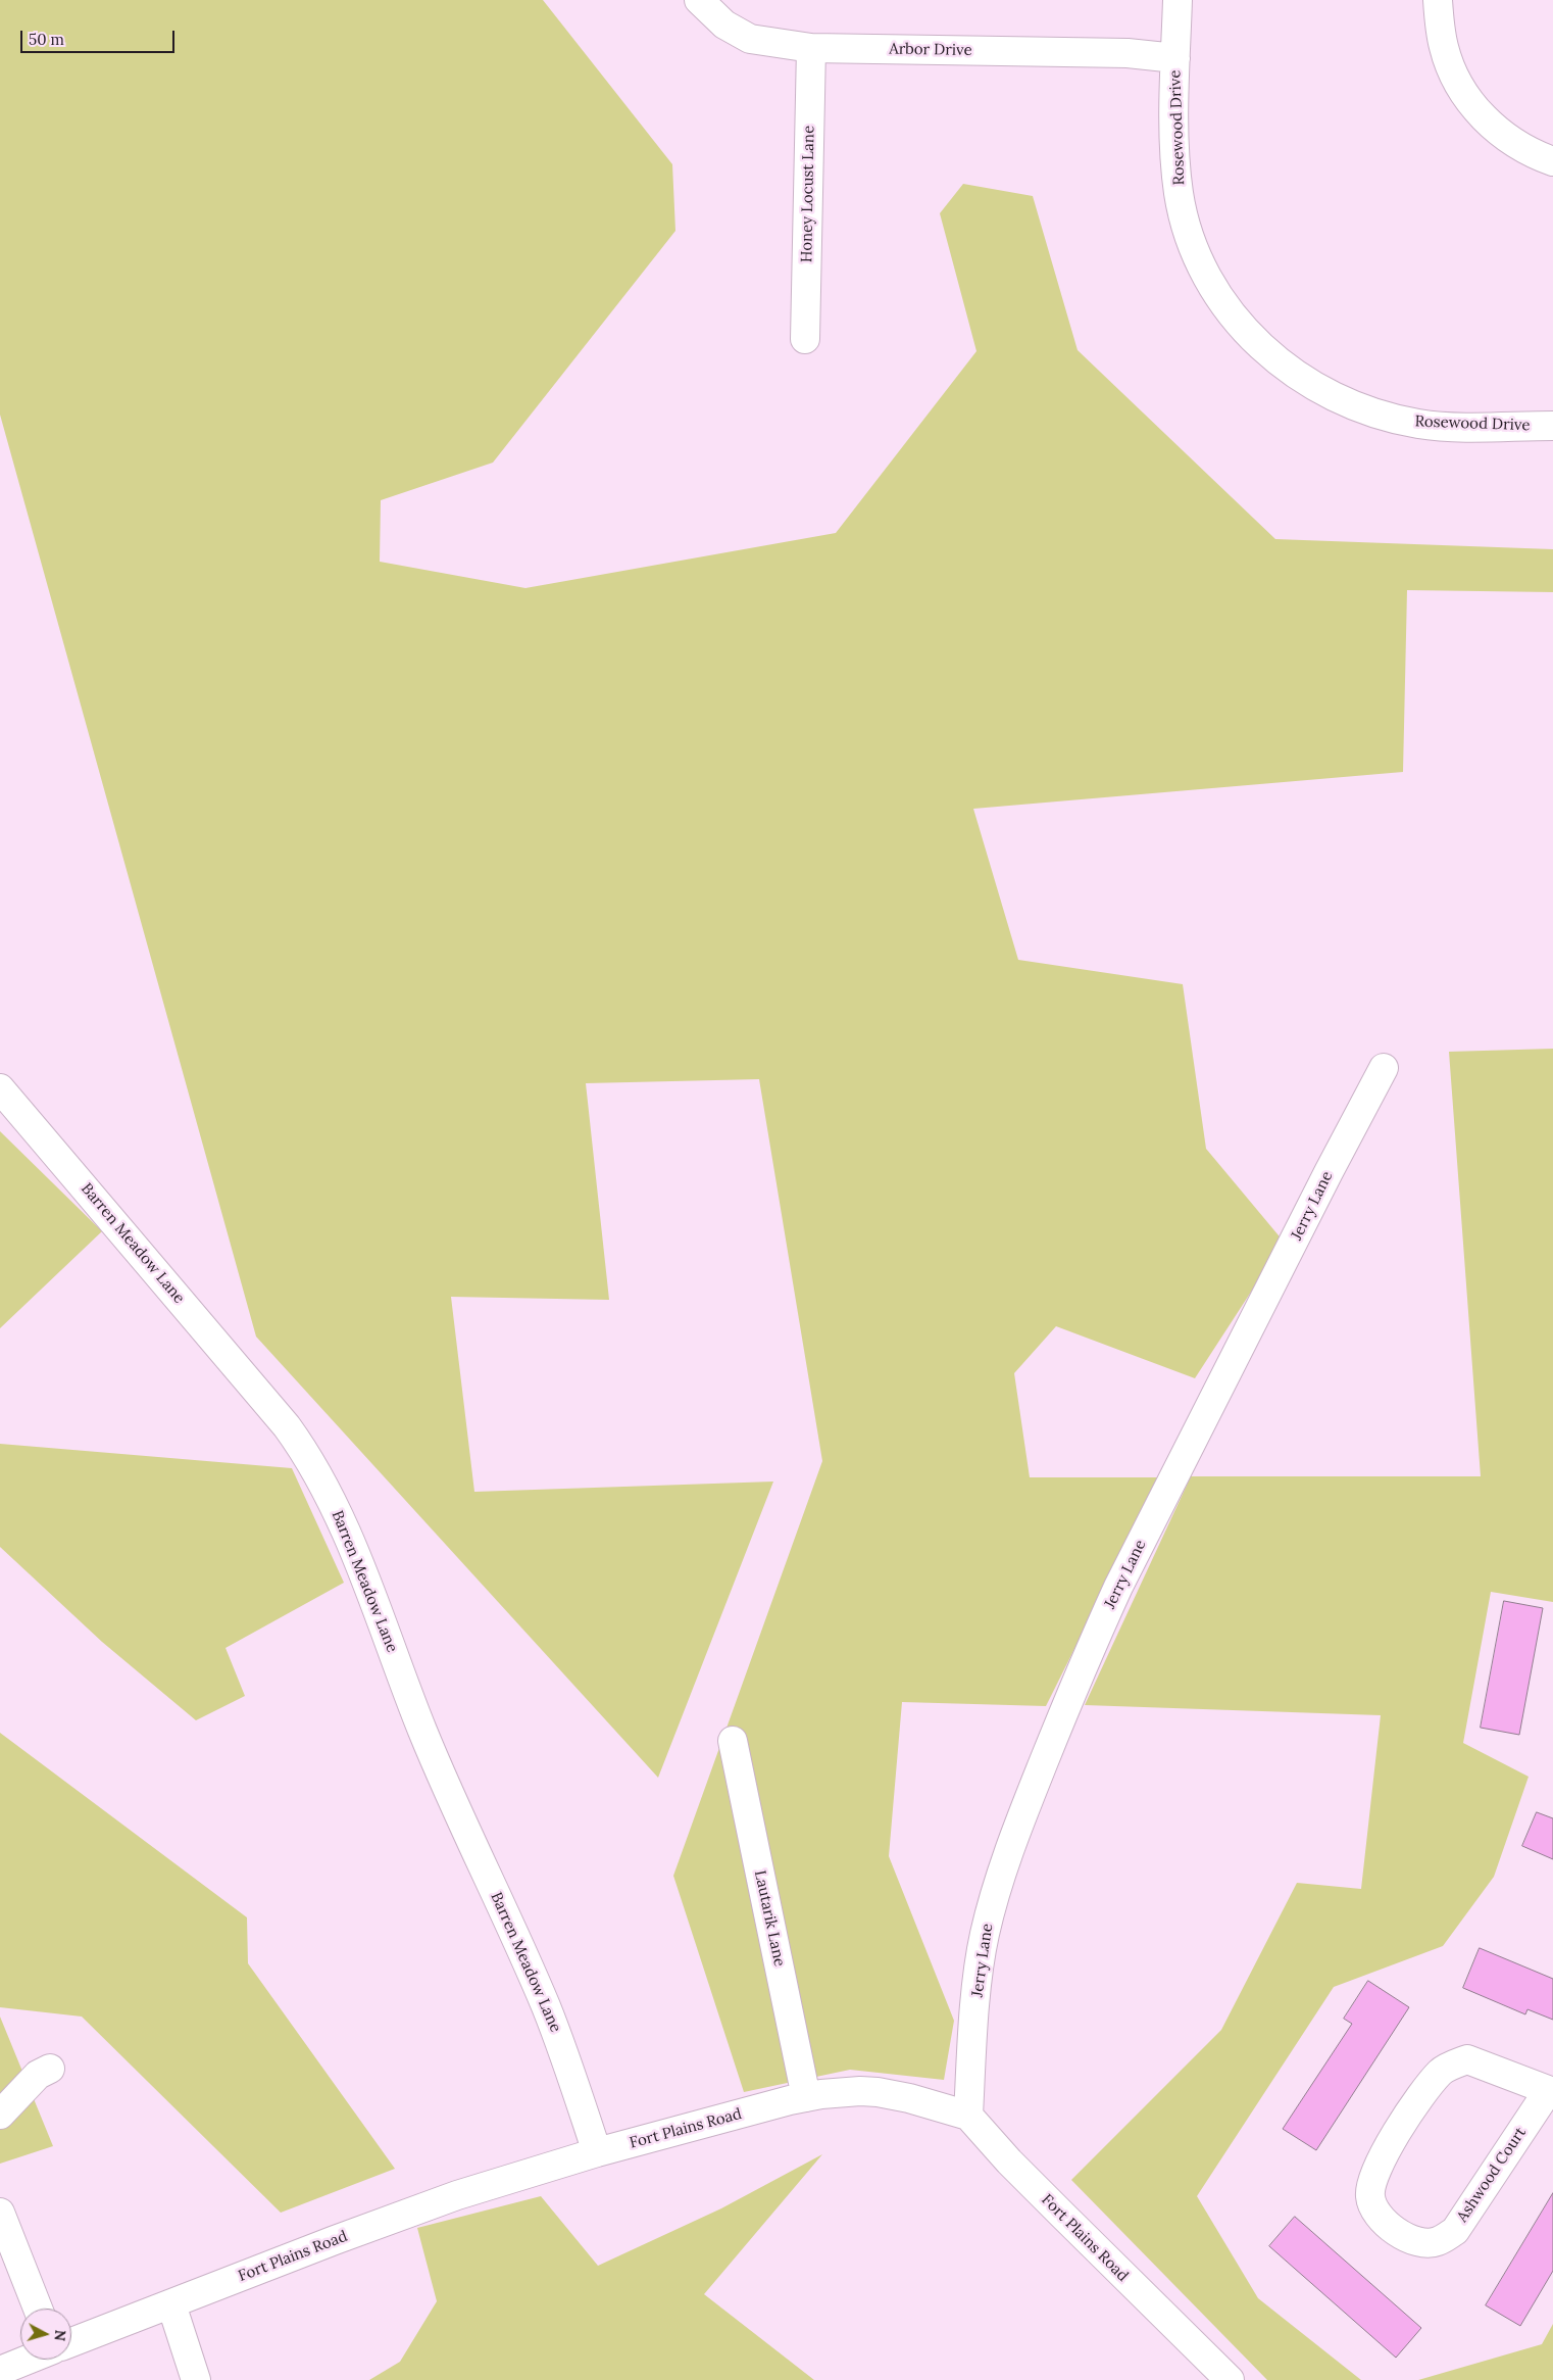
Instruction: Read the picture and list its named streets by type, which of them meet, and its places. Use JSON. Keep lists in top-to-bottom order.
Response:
{
  "streets": {
    "street": [
      "Arbor Drive",
      "Rosewood Drive",
      "Honey Locust Lane",
      "Jerry Lane",
      "Barren Meadow Lane",
      "Lautarik Lane",
      "Fort Plains Road",
      "Ashwood Court"
    ]
  },
  "crossings": [
    ["Arbor Drive", "Rosewood Drive"],
    ["Arbor Drive", "Honey Locust Lane"],
    ["Jerry Lane", "Fort Plains Road"],
    ["Barren Meadow Lane", "Fort Plains Road"],
    ["Lautarik Lane", "Fort Plains Road"]
  ],
  "scale_bar": "50 m",
  "north": "right"
}
